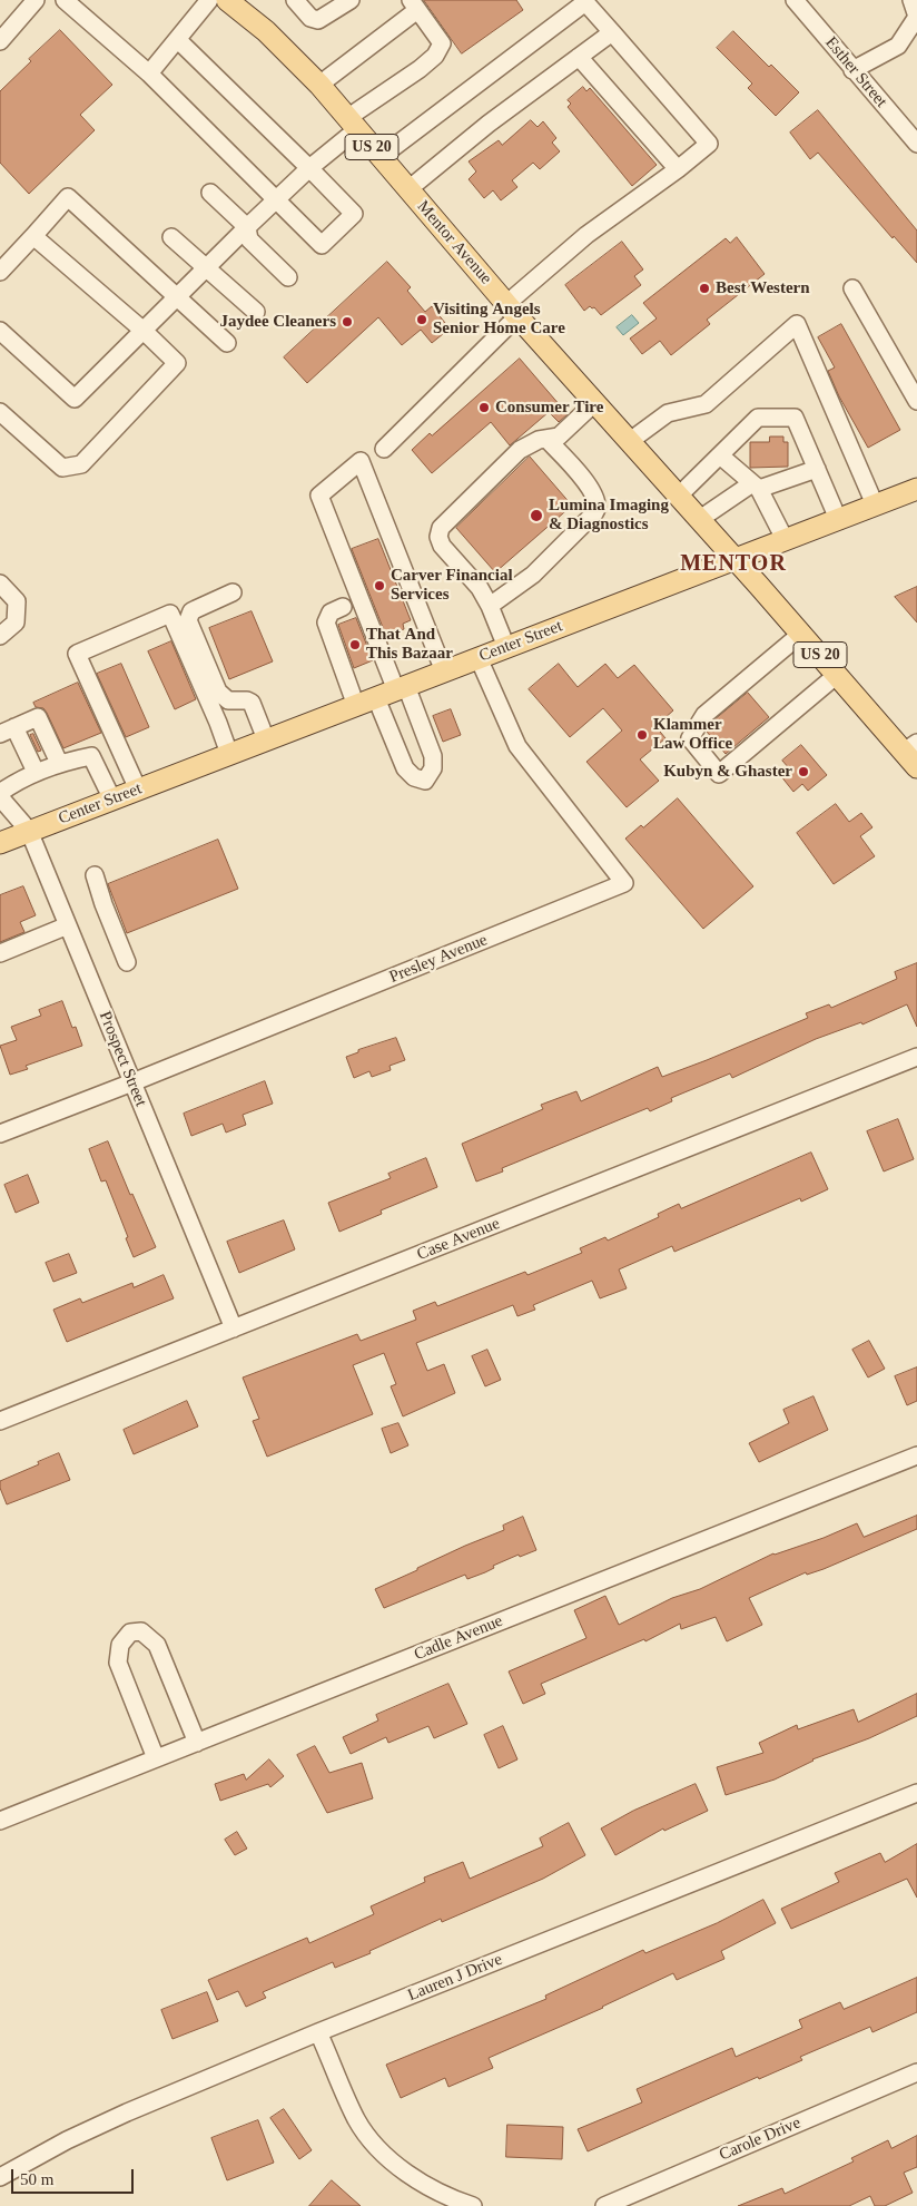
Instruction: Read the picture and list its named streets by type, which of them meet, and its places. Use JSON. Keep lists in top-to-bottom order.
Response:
{
  "streets": {
    "main road": ["US 20", "Mentor Avenue", "Center Street"],
    "street": [
      "Esther Street",
      "Presley Avenue",
      "Prospect Street",
      "Case Avenue",
      "Cadle Avenue",
      "Lauren J Drive",
      "Carole Drive"
    ]
  },
  "crossings": [
    ["Mentor Avenue", "Center Street"],
    ["Center Street", "Presley Avenue"],
    ["Center Street", "Prospect Street"],
    ["Presley Avenue", "Prospect Street"],
    ["Prospect Street", "Case Avenue"]
  ],
  "districts": ["MENTOR"],
  "places": [
    "Best Western",
    "Visiting Angels Senior Home Care",
    "Jaydee Cleaners",
    "Consumer Tire",
    "Lumina Imaging & Diagnostics",
    "Carver Financial Services",
    "That And This Bazaar",
    "Klammer Law Office",
    "Kubyn & Ghaster"
  ],
  "scale_bar": "50 m"
}
